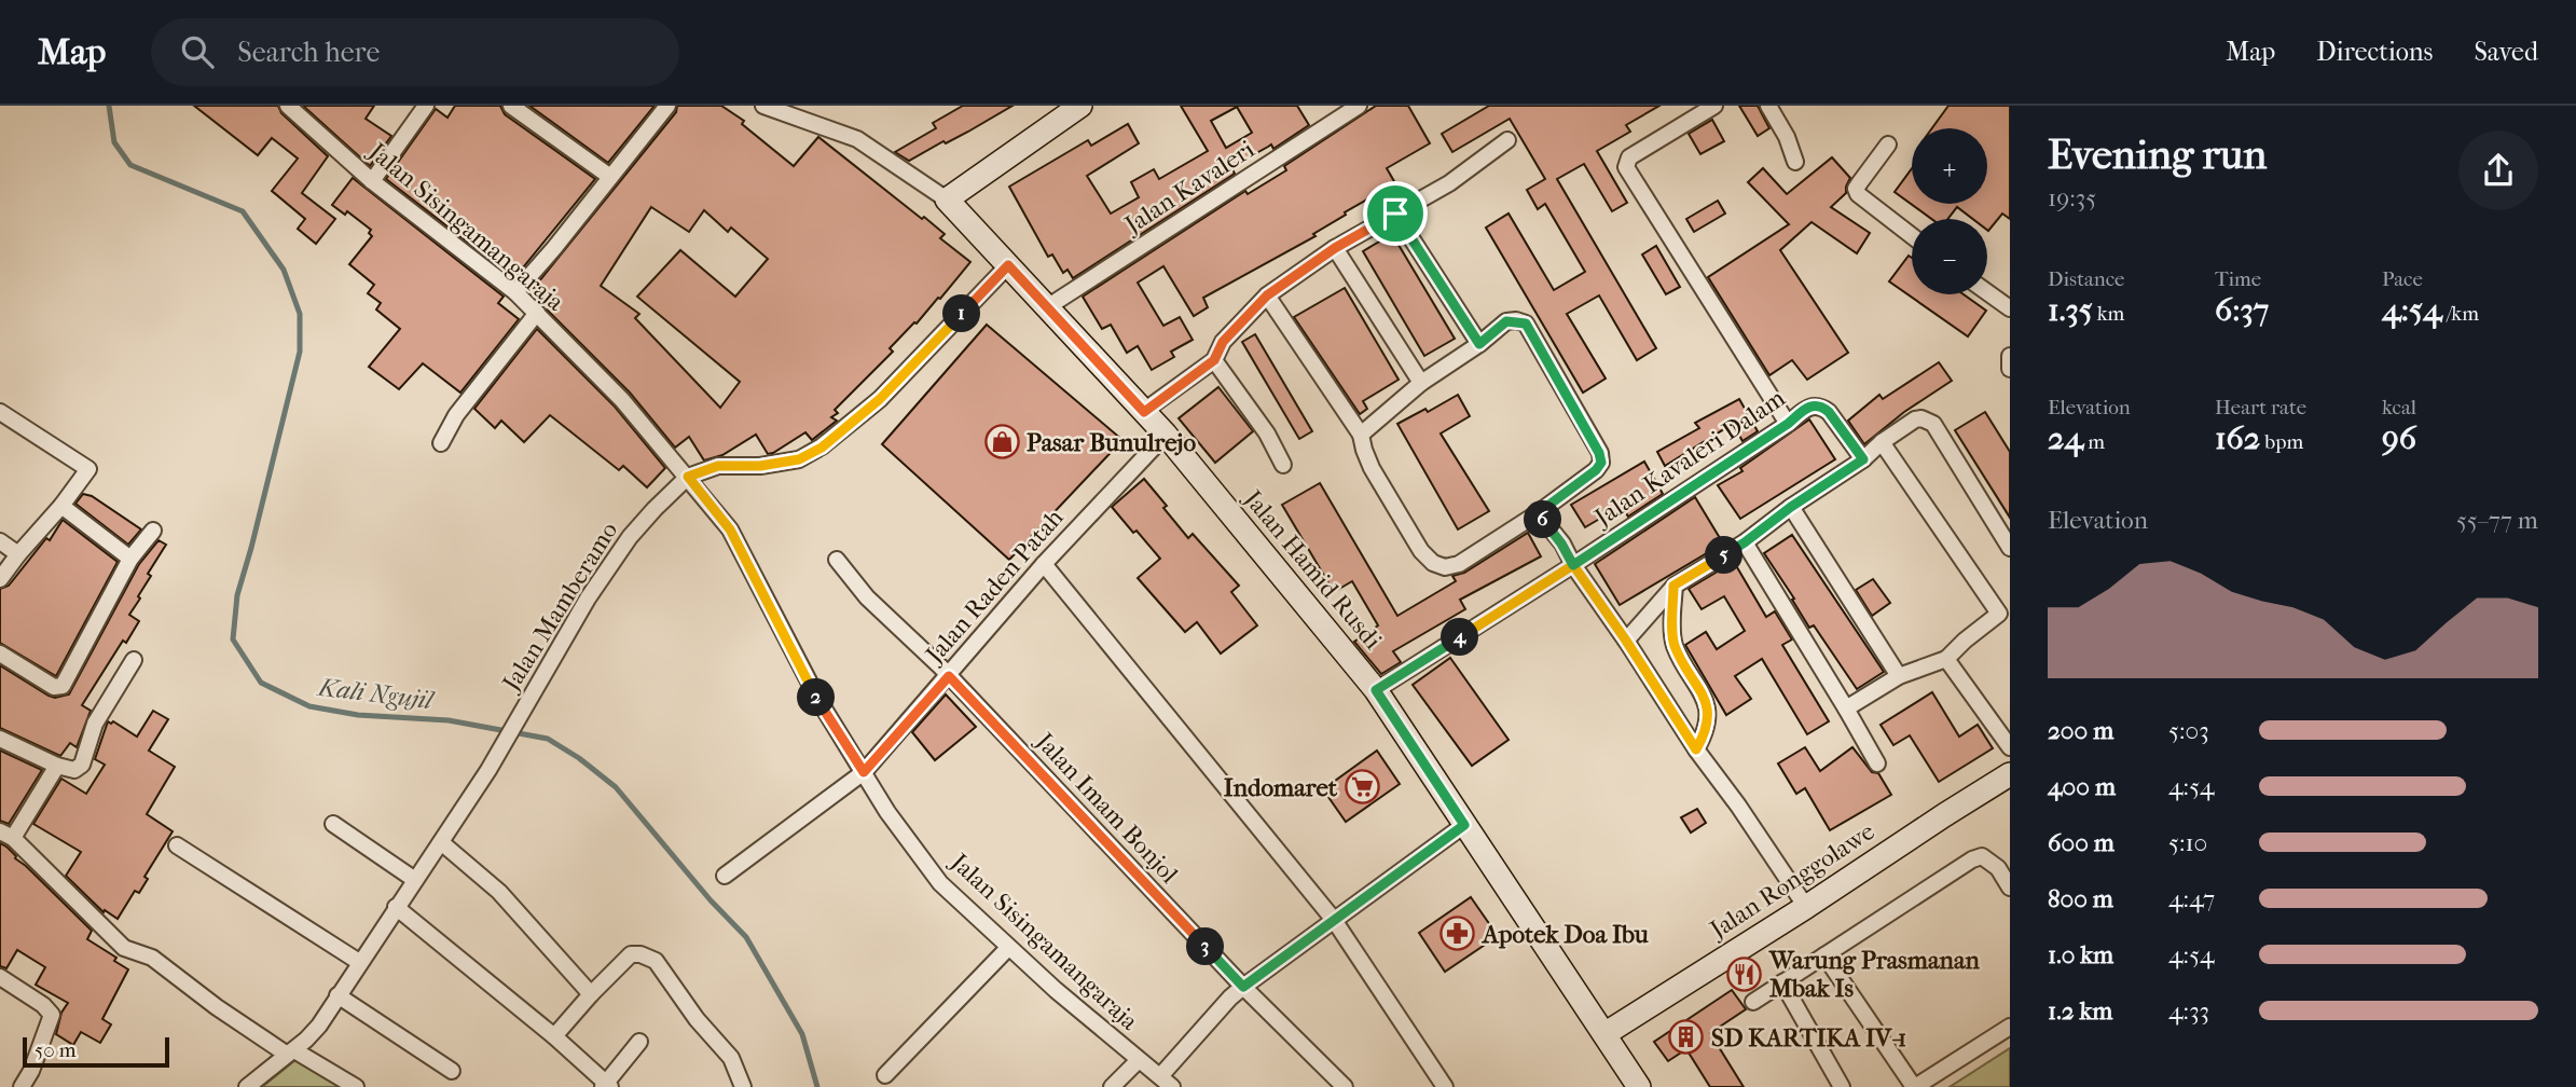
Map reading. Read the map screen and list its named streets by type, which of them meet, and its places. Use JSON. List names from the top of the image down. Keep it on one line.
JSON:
{"streets":{"street":["Jalan Kavaleri","Jalan Sisingamangaraja","Jalan Kavaleri Dalam","Jalan Hamid Rusdi","Jalan Raden Patah","Jalan Mamberamo","Jalan Imam Bonjol","Jalan Ronggolawe"]},"crossings":[["Jalan Kavaleri","Jalan Hamid Rusdi"],["Jalan Sisingamangaraja","Jalan Raden Patah"],["Jalan Sisingamangaraja","Jalan Mamberamo"],["Jalan Kavaleri Dalam","Jalan Hamid Rusdi"],["Jalan Hamid Rusdi","Jalan Raden Patah"],["Jalan Hamid Rusdi","Jalan Mamberamo"],["Jalan Hamid Rusdi","Jalan Ronggolawe"],["Jalan Raden Patah","Jalan Imam Bonjol"]],"water":["Kali Ngujil"],"places":{"shop":["Pasar Bunulrejo"],"supermarket":["Indomaret"],"pharmacy":["Apotek Doa Ibu"],"restaurant":["Warung Prasmanan Mbak Is"],"building":["SD KARTIKA IV-1"]},"scale_bar":"50 m","page":{"header":"Map","search":"Search here","nav":["Map","Directions","Saved"],"heading":["Evening run","19:35"],"map_buttons":["+","−"],"stats":[["Distance","1.35 km"],["Time","6:37"],["Pace","4:54 /km"],["Elevation","24 m"],["Heart rate","162 bpm"],["kcal","96"]],"pins":["1","6","5","4","2","3"],"chart":["Elevation","55–77 m"],"list":[{"name":"200 m","note":"5:03"},{"name":"400 m","note":"4:54"},{"name":"600 m","note":"5:10"},{"name":"800 m","note":"4:47"},{"name":"1.0 km","note":"4:54"},{"name":"1.2 km","note":"4:33"}],"scale":"50 m"}}
